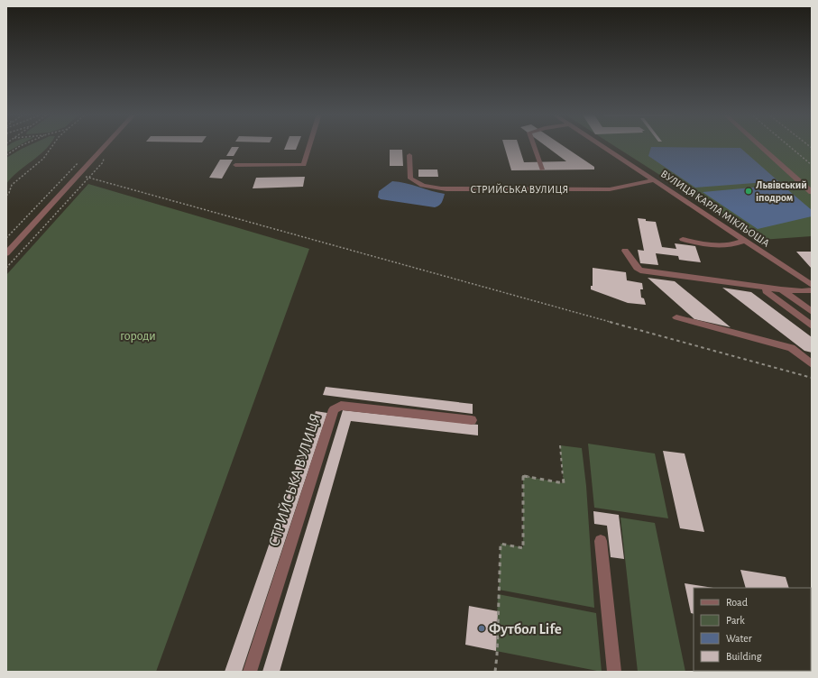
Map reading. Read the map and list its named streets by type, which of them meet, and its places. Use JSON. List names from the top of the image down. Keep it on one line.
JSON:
{"streets":{"street":["СТРИЙСЬКА ВУЛИЦЯ","ВУЛИЦЯ КАРЛА МІКЛЬОША"]},"crossings":[["СТРИЙСЬКА ВУЛИЦЯ","ВУЛИЦЯ КАРЛА МІКЛЬОША"]],"parks":["городи"],"places":["Львівський іподром","Футбол Life"],"legend":["Road","Park","Water","Building"]}
